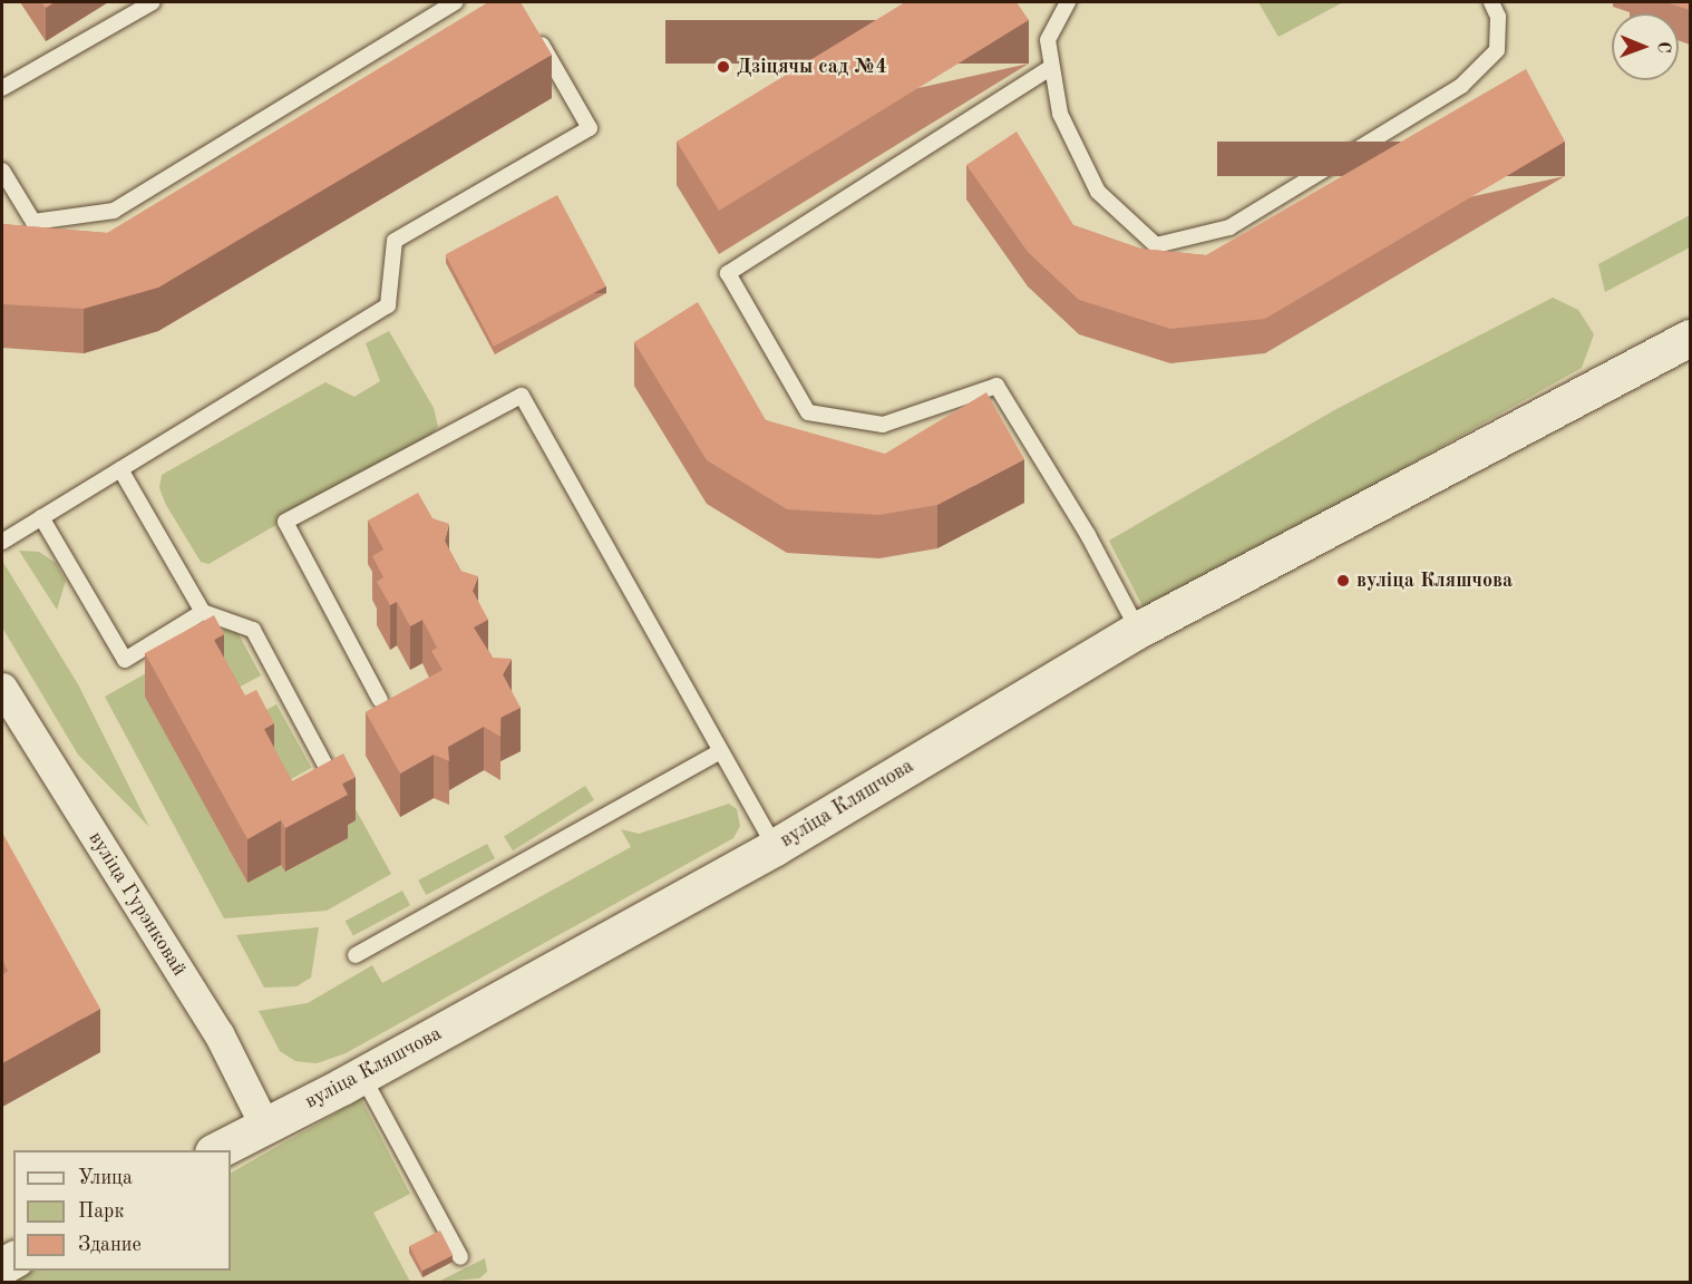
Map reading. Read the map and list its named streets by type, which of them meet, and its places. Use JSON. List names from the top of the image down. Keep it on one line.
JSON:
{"streets":{"street":["вуліца Кляшчова","вуліца Гурэнковай"]},"crossings":[["вуліца Кляшчова","вуліца Гурэнковай"]],"places":["Дзіцячы сад №4","вуліца Кляшчова"],"legend":["Улица","Парк","Здание"],"north":"right"}
